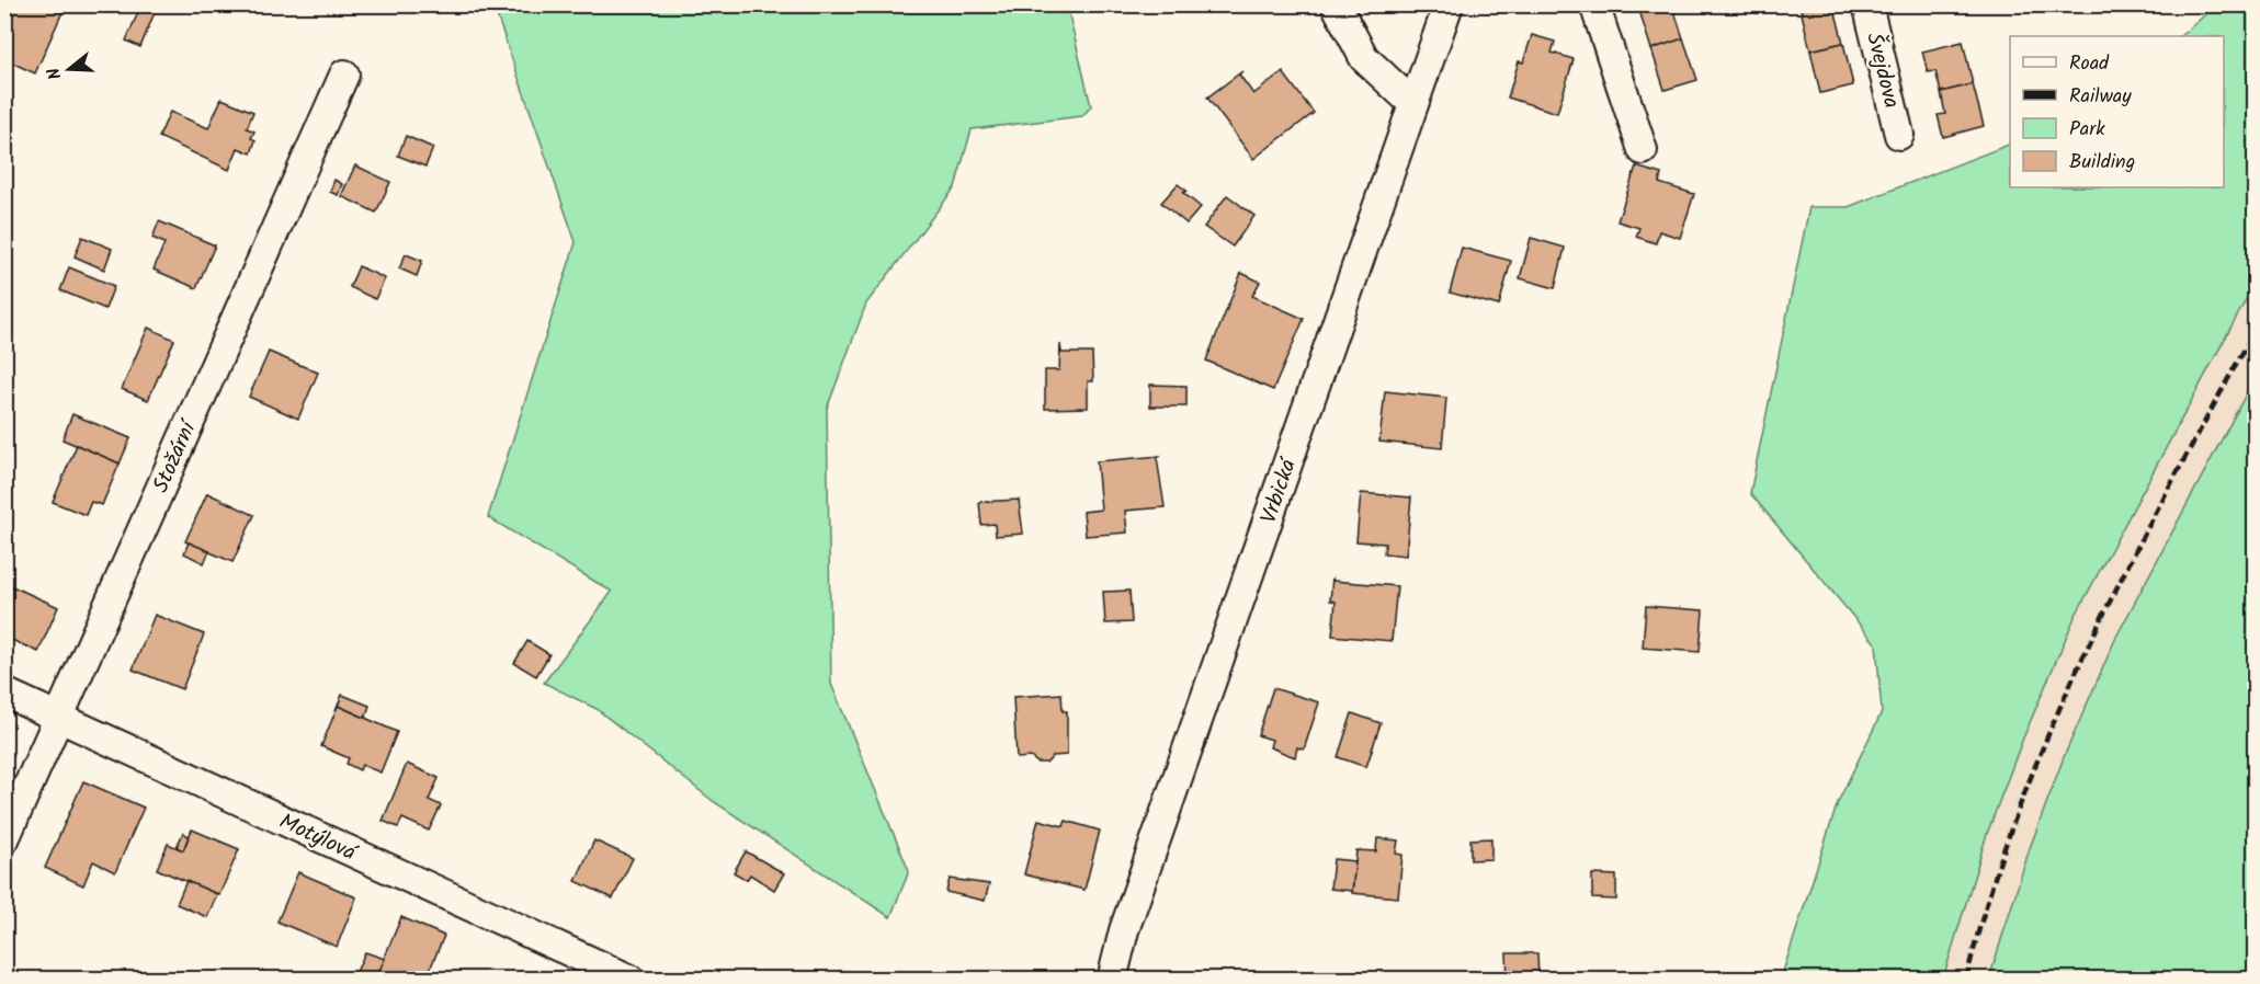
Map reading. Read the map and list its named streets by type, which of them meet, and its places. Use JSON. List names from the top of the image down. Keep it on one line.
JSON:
{"streets":{"street":["Švejdova","Stožární","Vrbická","Motýlová"]},"crossings":[["Stožární","Motýlová"]],"legend":["Road","Railway","Park","Building"],"north":"left"}
